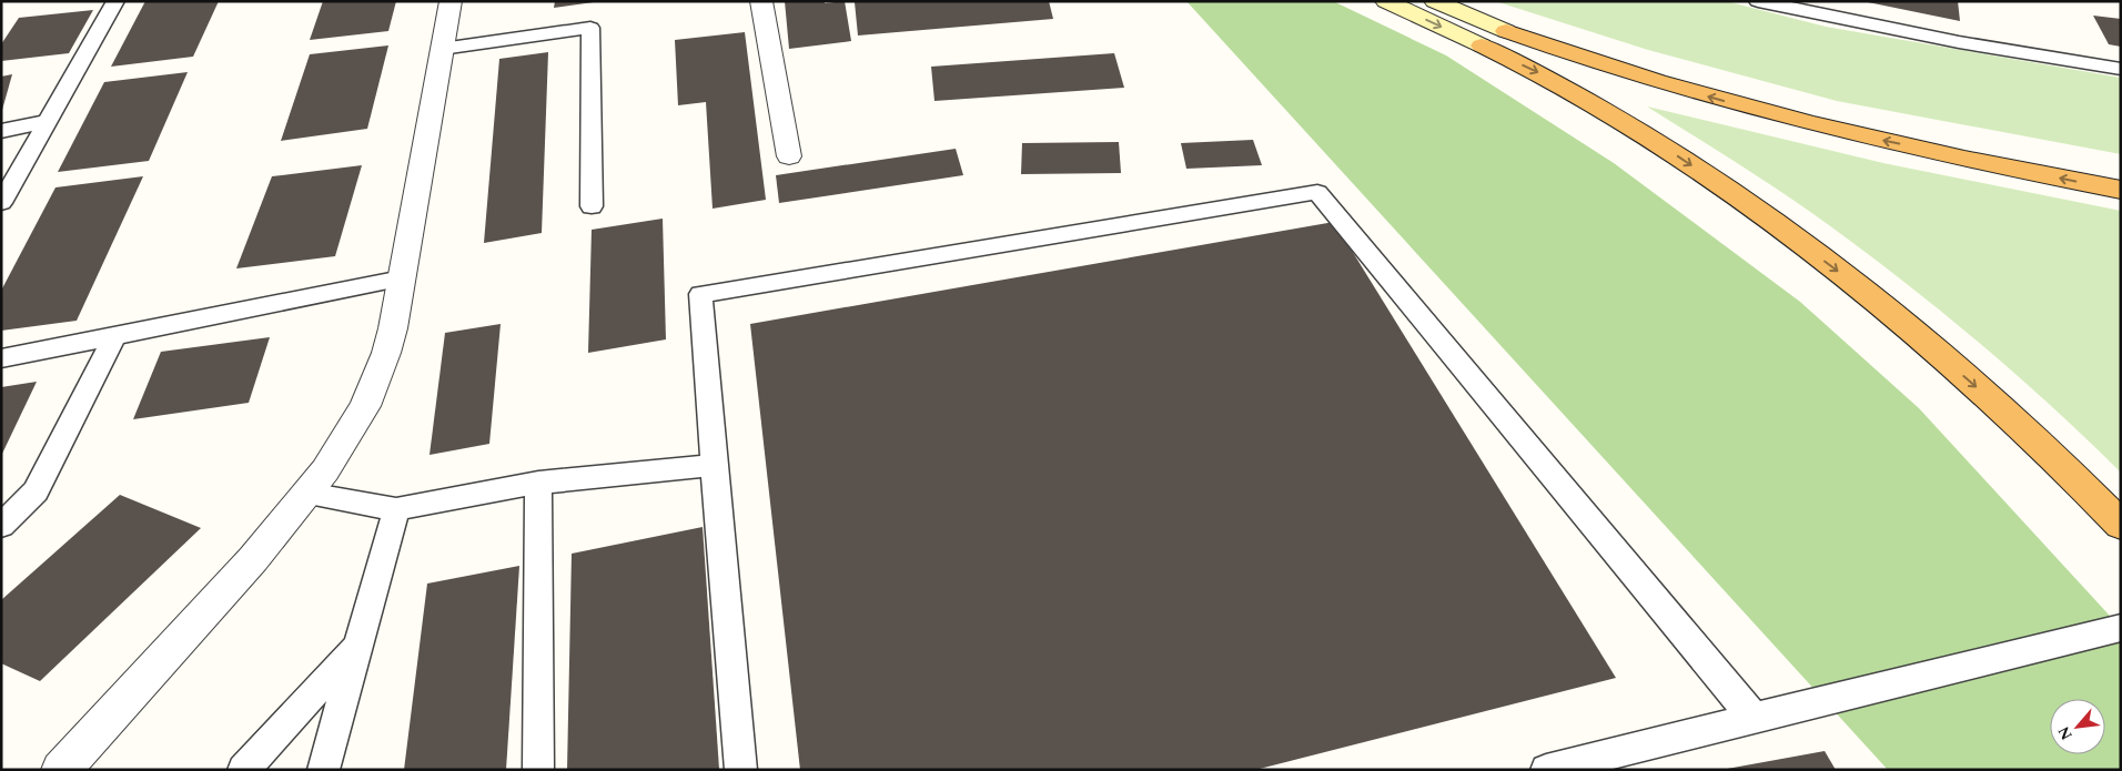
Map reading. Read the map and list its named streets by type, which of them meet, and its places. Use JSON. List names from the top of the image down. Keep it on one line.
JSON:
{"north":"bottom left"}
